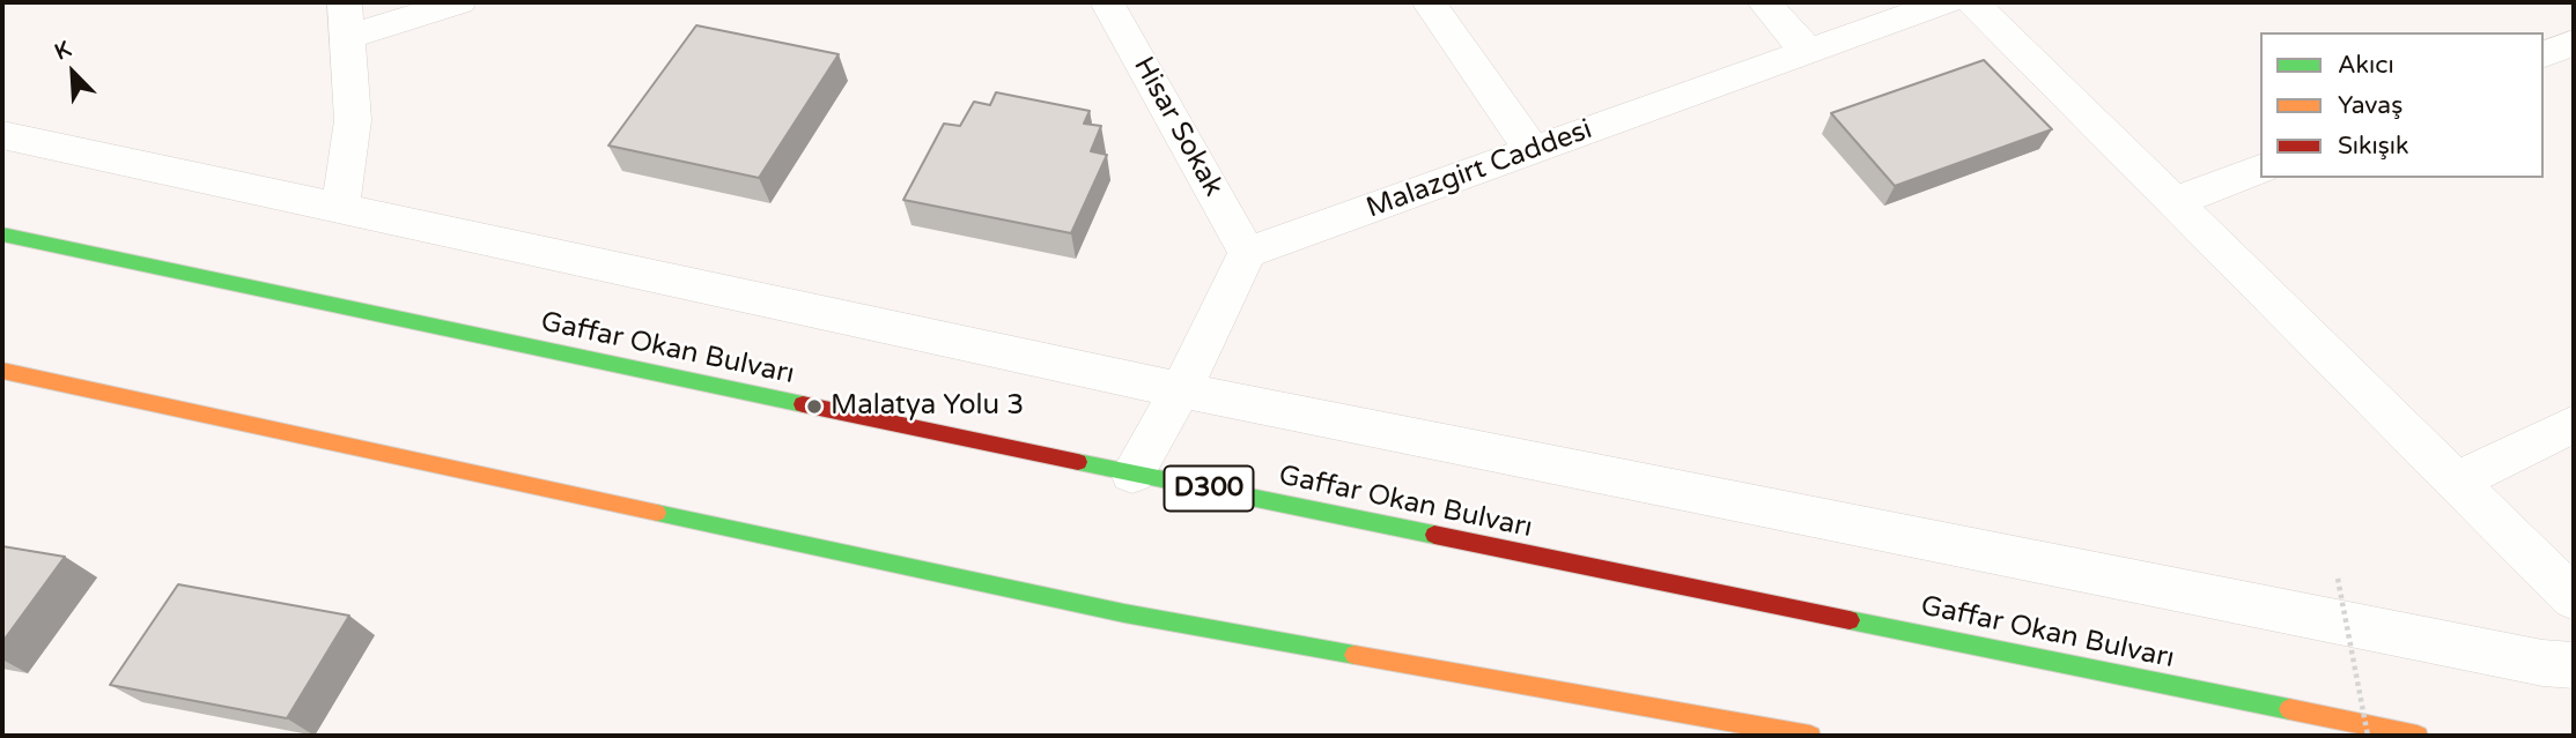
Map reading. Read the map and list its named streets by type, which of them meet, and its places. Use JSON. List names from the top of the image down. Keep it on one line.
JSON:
{"streets":{"highway":["Gaffar Okan Bulvarı","D300"],"street":["Hisar Sokak","Malazgirt Caddesi"]},"crossings":[["Hisar Sokak","Malazgirt Caddesi"]],"places":["Malatya Yolu 3"],"legend":["Akıcı","Yavaş","Sıkışık"],"north":"top left"}
